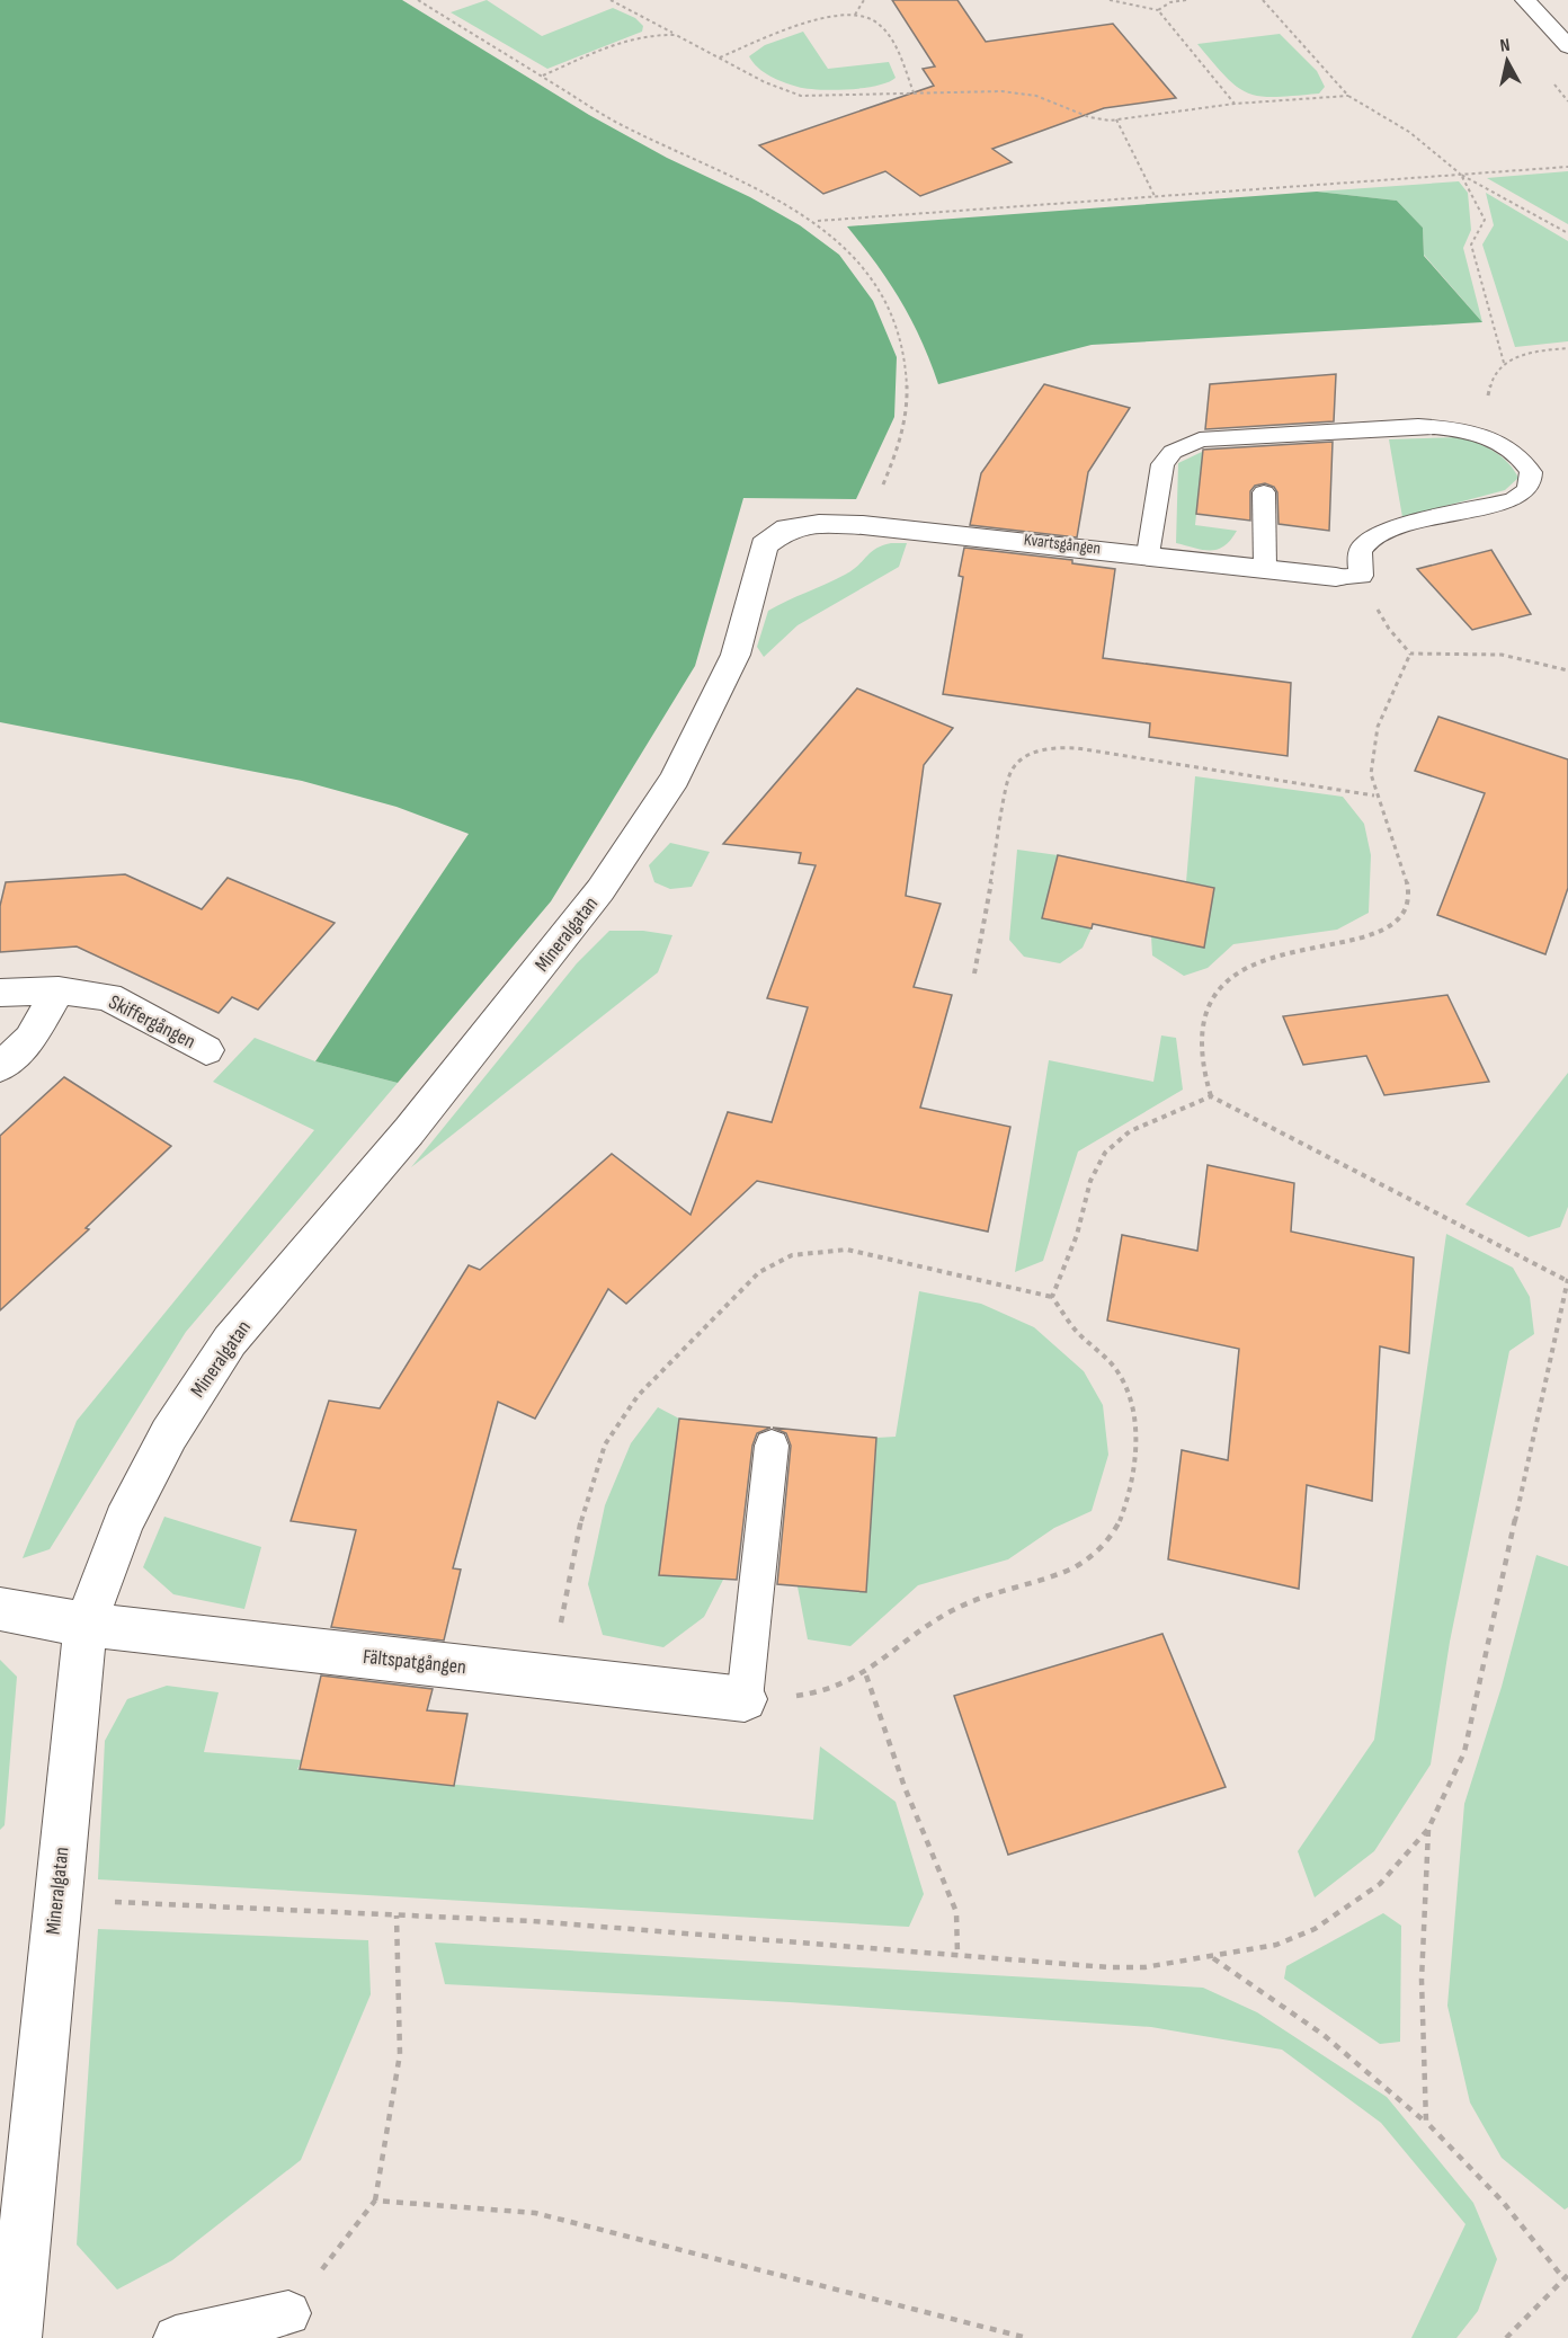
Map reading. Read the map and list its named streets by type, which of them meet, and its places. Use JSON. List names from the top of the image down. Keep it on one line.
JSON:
{"streets":{"street":["Kvartsgången","Mineralgatan","Skiffergången","Fältspatgången"]},"crossings":[["Kvartsgången","Mineralgatan"],["Mineralgatan","Fältspatgången"]],"north":"top"}
